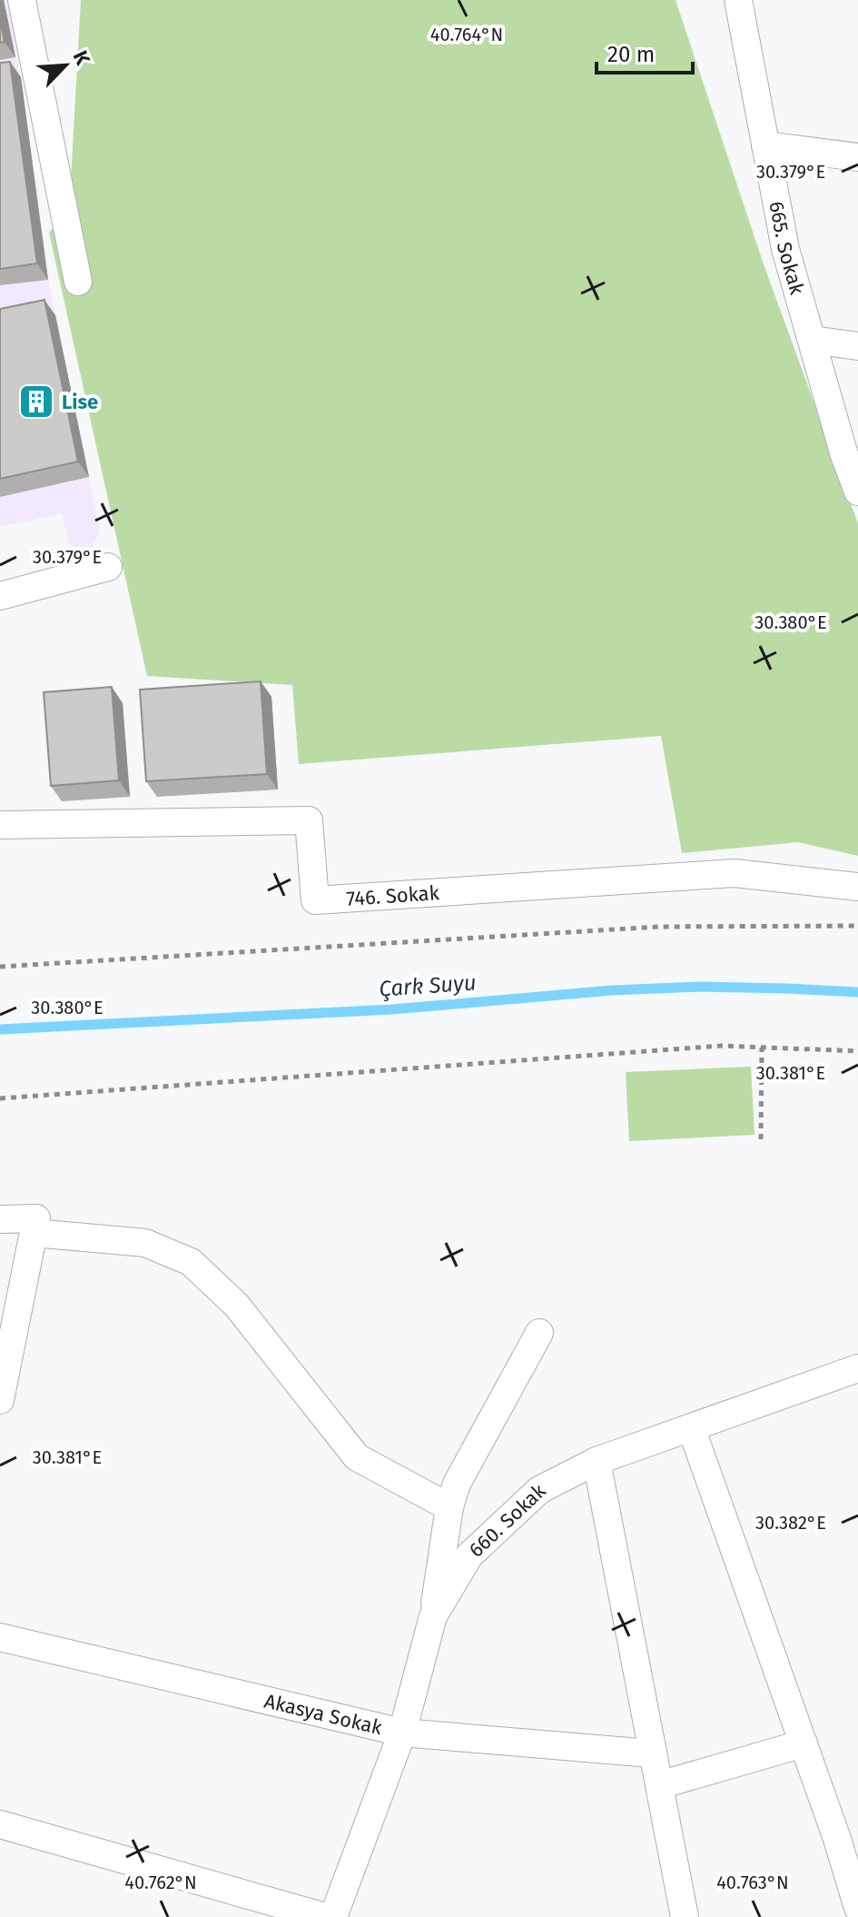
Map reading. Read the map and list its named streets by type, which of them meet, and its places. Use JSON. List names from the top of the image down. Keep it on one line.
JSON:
{"streets":{"street":["665. Sokak","746. Sokak","660. Sokak","Akasya Sokak"]},"crossings":[["660. Sokak","Akasya Sokak"]],"water":["Çark Suyu"],"places":{"building":["Lise"]},"scale_bar":"20 m","north":"top right","coordinates":["40.764°N","30.379°E","30.380°E","30.381°E","30.382°E","40.762°N","40.763°N"]}
